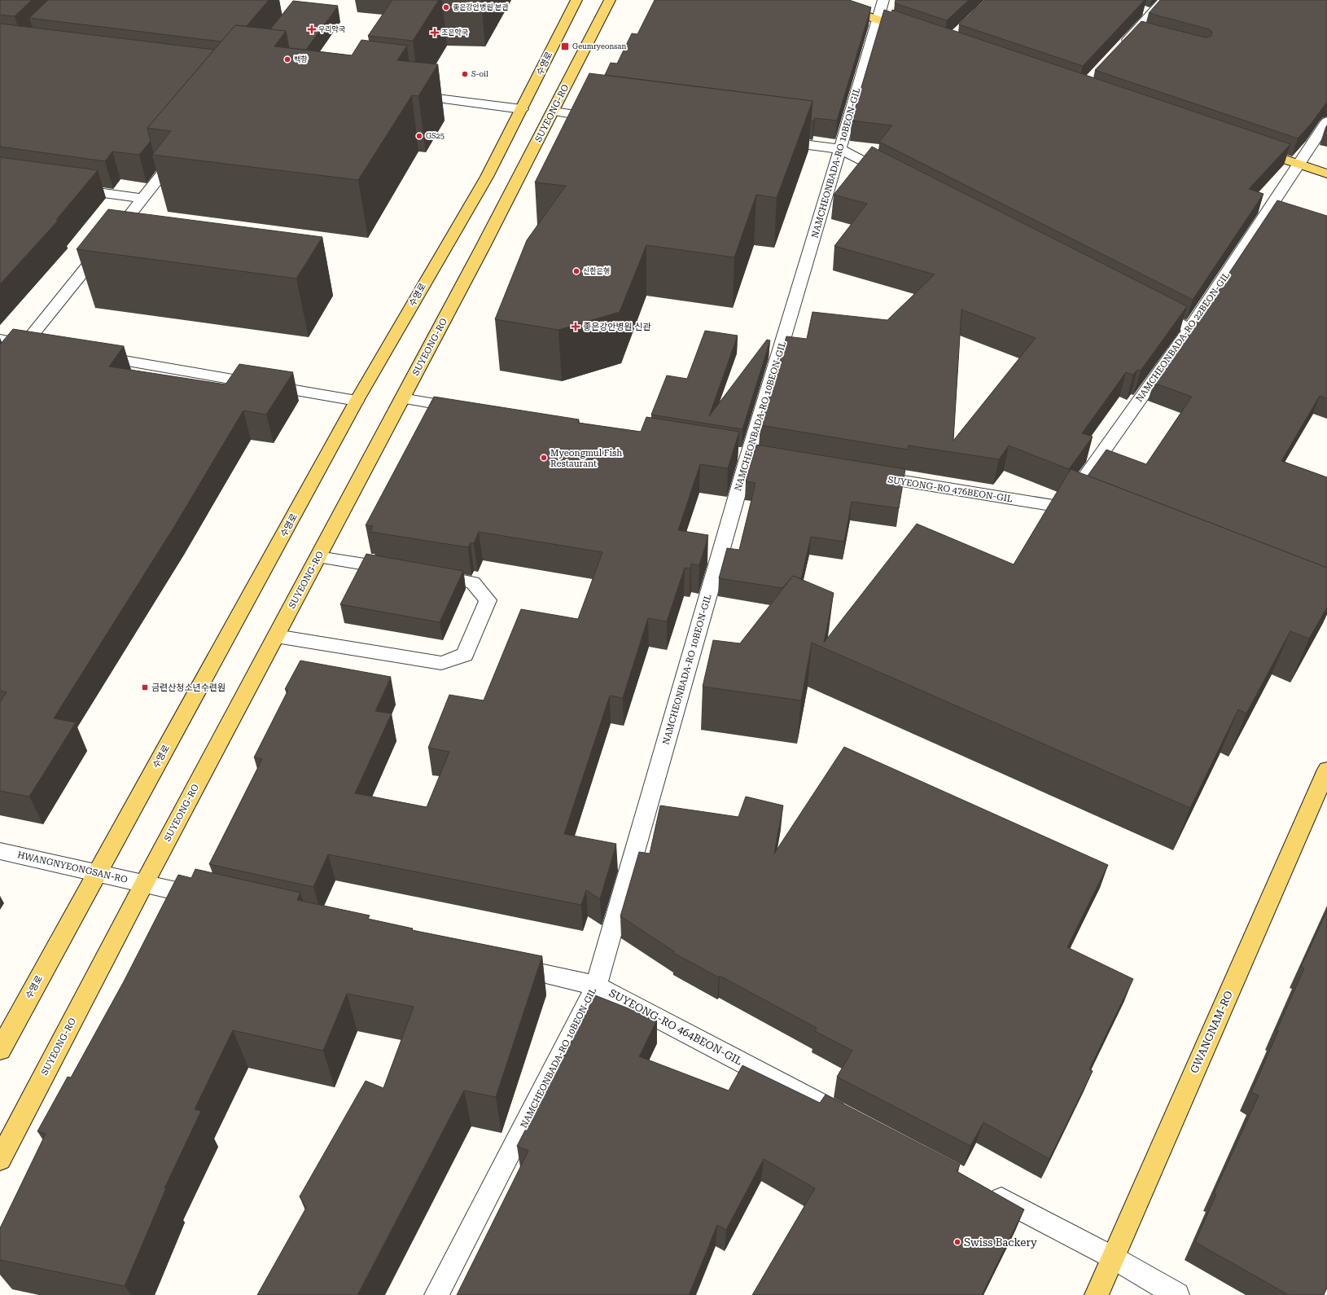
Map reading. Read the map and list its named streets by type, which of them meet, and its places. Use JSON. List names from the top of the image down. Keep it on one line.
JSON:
{"streets":{"main road":["수영로","SUYEONG-RO","GWANGNAM-RO"],"street":["NAMCHEONBADA-RO 10BEON-GIL","NAMCHEONBADA-RO 22BEON-GIL","SUYEONG-RO 476BEON-GIL","HWANGNYEONGSAN-RO","SUYEONG-RO 464BEON-GIL"]},"crossings":[["수영로","HWANGNYEONGSAN-RO"],["SUYEONG-RO","HWANGNYEONGSAN-RO"],["NAMCHEONBADA-RO 10BEON-GIL","SUYEONG-RO 464BEON-GIL"],["NAMCHEONBADA-RO 22BEON-GIL","SUYEONG-RO 476BEON-GIL"]],"places":{"other":["좋은강안병원 본관","백향","S-oil","GS25","신한은행","Myeongmul Fish Restaurant","Swiss Backery"],"health":["우리약국","조은약국","좋은강안병원 신관"],"transit":["Geumryeonsan","금련산청소년수련원"]}}
